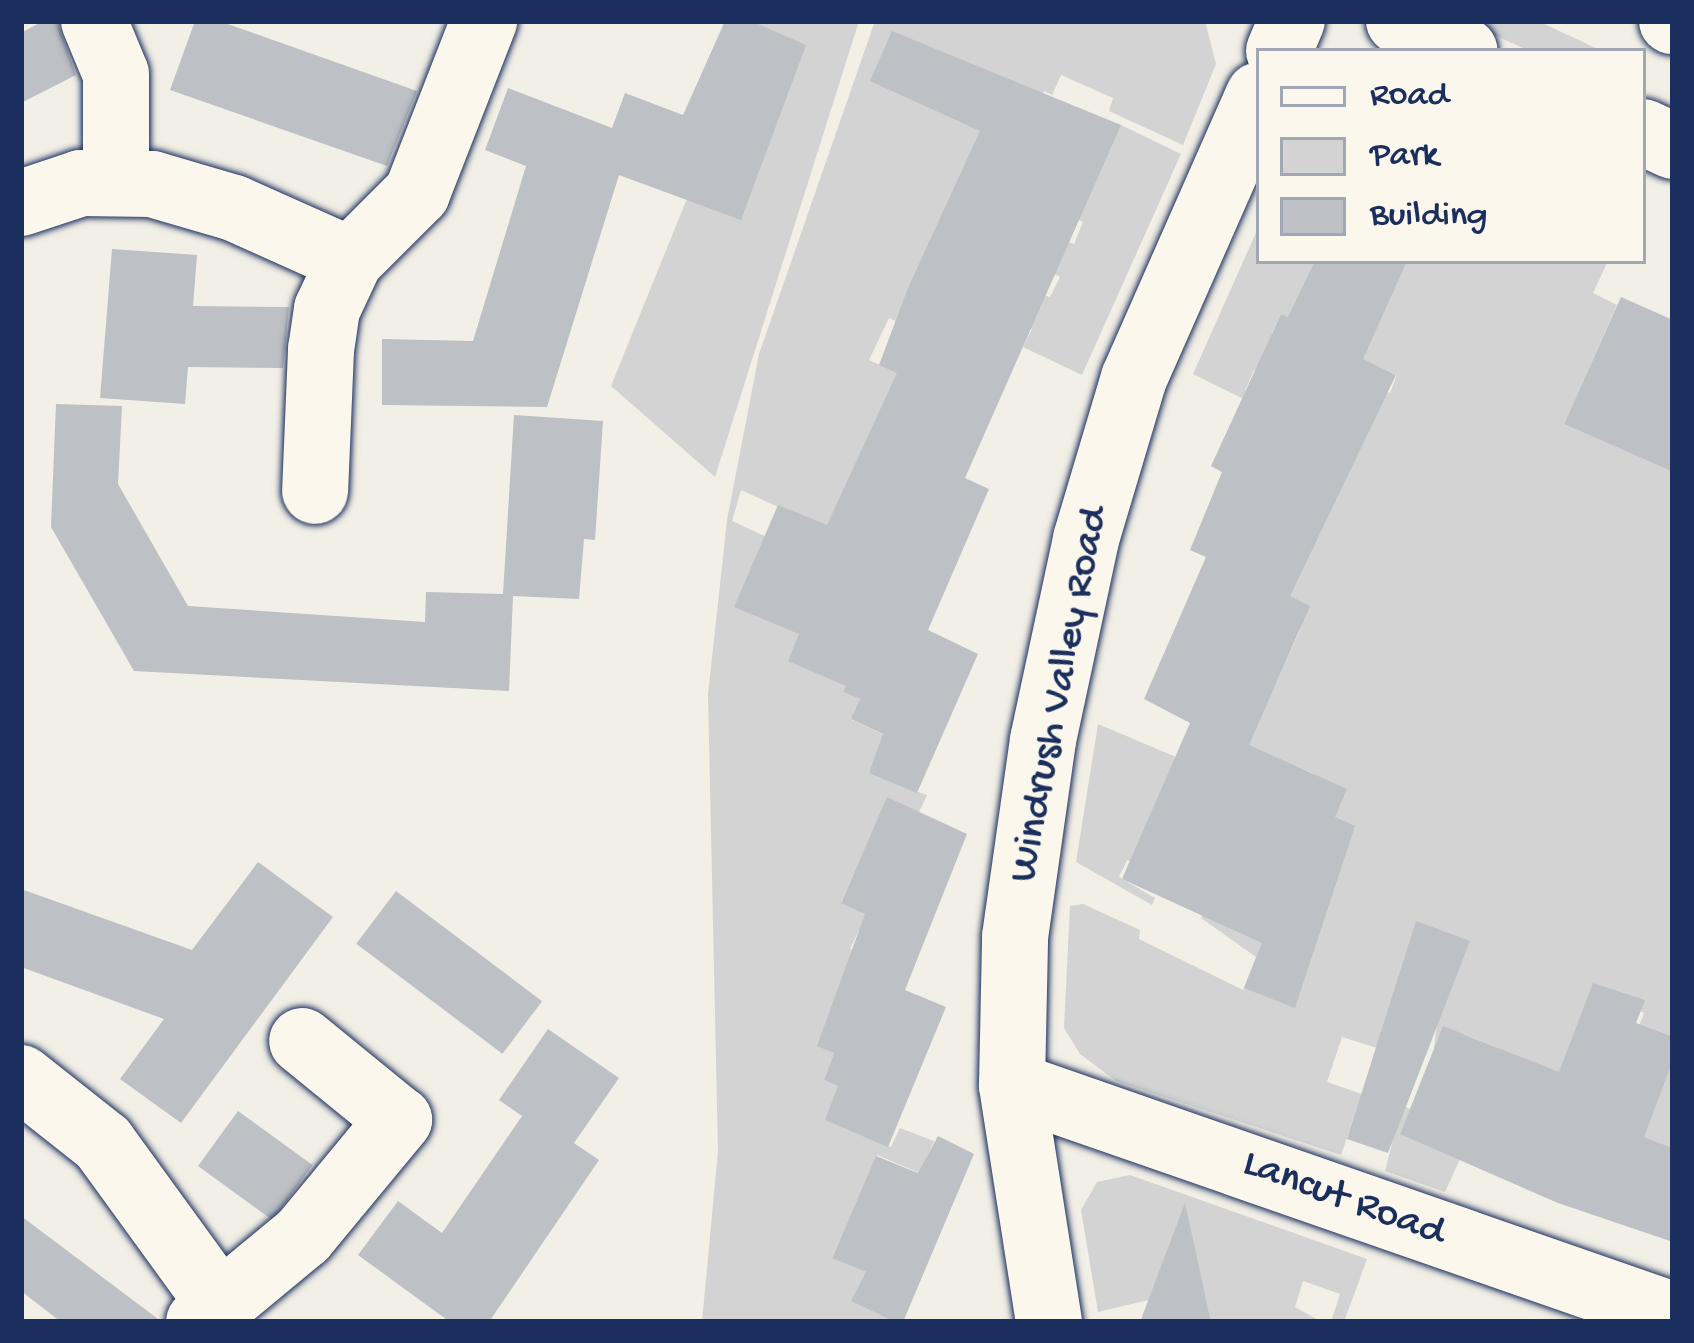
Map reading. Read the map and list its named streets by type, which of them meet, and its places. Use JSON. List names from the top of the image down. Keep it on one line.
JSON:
{"streets":{"street":["Windrush Valley Road","Lancut Road"]},"crossings":[["Windrush Valley Road","Lancut Road"]],"legend":["Road","Park","Building"]}
